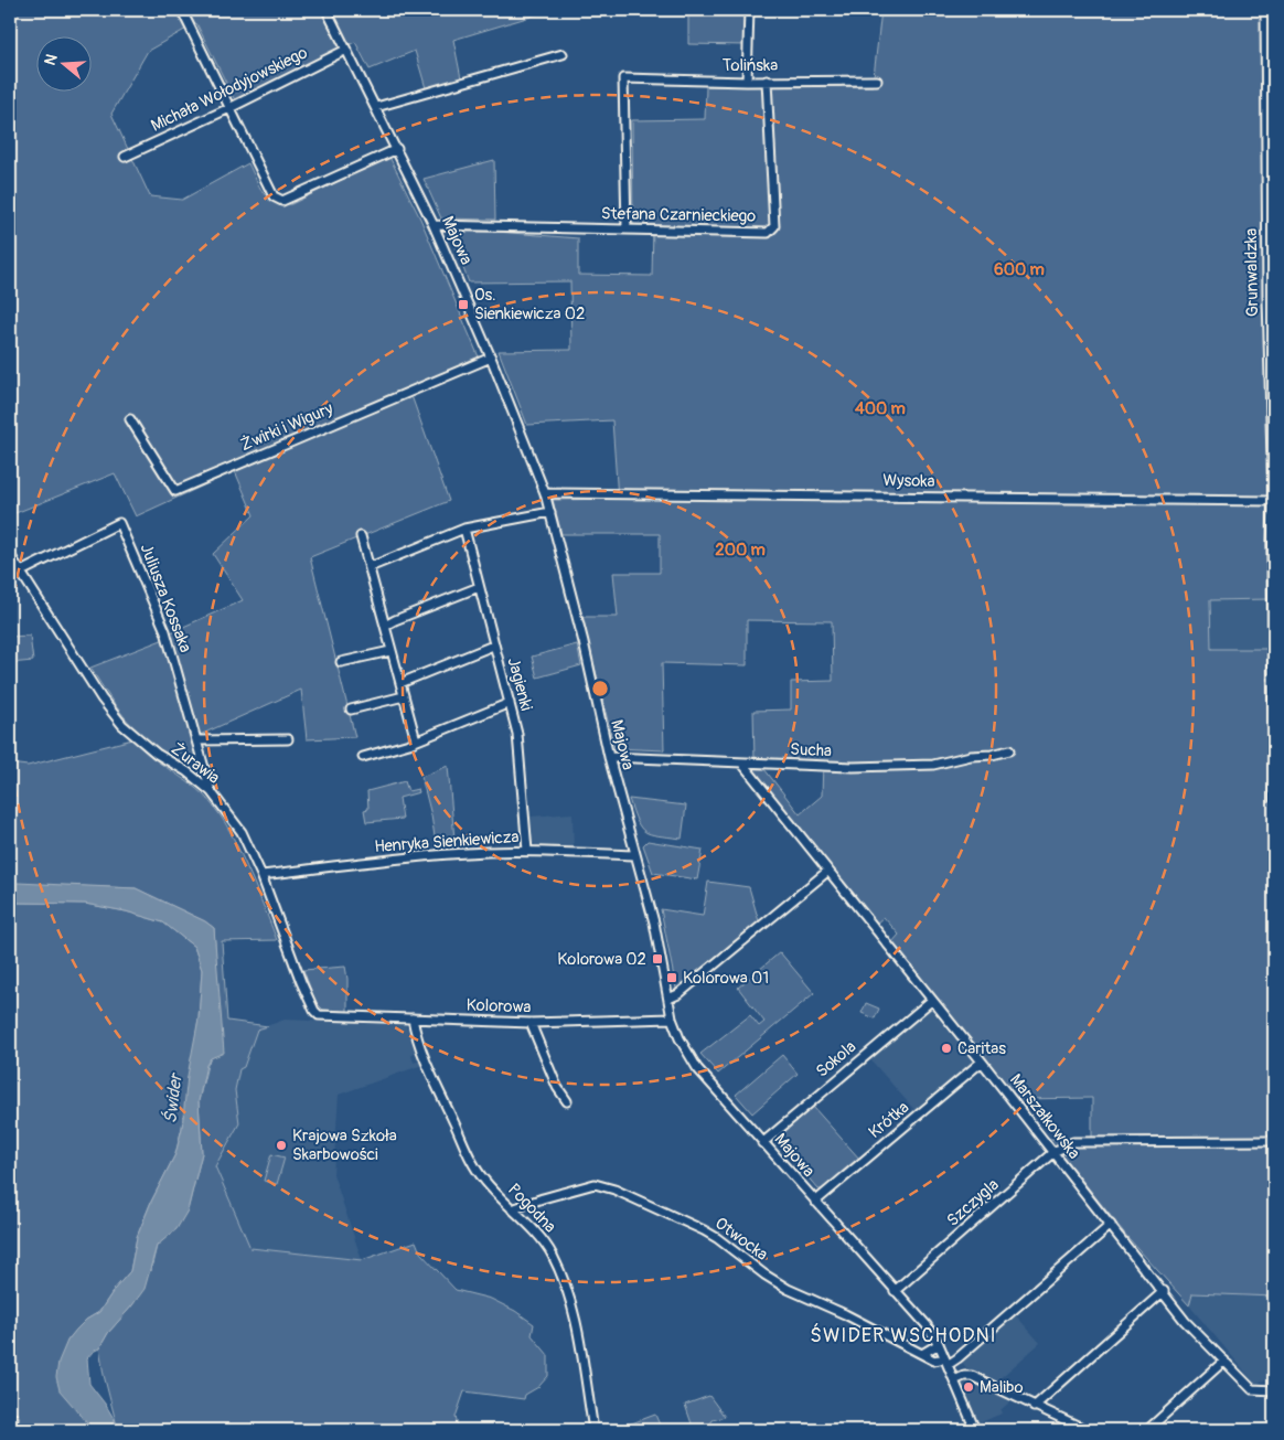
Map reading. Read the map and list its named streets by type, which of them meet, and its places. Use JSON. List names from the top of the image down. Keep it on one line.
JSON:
{"streets":{"street":["Tolińska","Michała Wołodyjowskiego","Stefana Czarnieckiego","Majowa","Grunwaldzka","Żwirki i Wigury","Wysoka","Juliusza Kossaka","Jagienki","Sucha","Żurawia","Henryka Sienkiewicza","Kolorowa","Sokola","Marszałkowska","Krótka","Szczygla","Pogodna","Otwocka"]},"crossings":[["Tolińska","Stefana Czarnieckiego"],["Michała Wołodyjowskiego","Majowa"],["Stefana Czarnieckiego","Majowa"],["Majowa","Żwirki i Wigury"],["Majowa","Wysoka"],["Majowa","Sucha"],["Majowa","Henryka Sienkiewicza"],["Majowa","Kolorowa"],["Majowa","Sokola"],["Majowa","Krótka"],["Majowa","Szczygla"],["Majowa","Otwocka"],["Grunwaldzka","Wysoka"],["Juliusza Kossaka","Żurawia"],["Jagienki","Henryka Sienkiewicza"],["Sucha","Marszałkowska"],["Żurawia","Henryka Sienkiewicza"],["Żurawia","Kolorowa"],["Kolorowa","Pogodna"],["Sokola","Marszałkowska"],["Marszałkowska","Krótka"],["Marszałkowska","Szczygla"],["Pogodna","Otwocka"]],"districts":["ŚWIDER WSCHODNI"],"water":["Świder"],"places":{"transit":["Os. Sienkiewicza 02","Kolorowa 02","Kolorowa 01"],"other":["Caritas","Krajowa Szkoła Skarbowości","Malibo"]},"north":"left","rings":["600 m","400 m","200 m"]}
